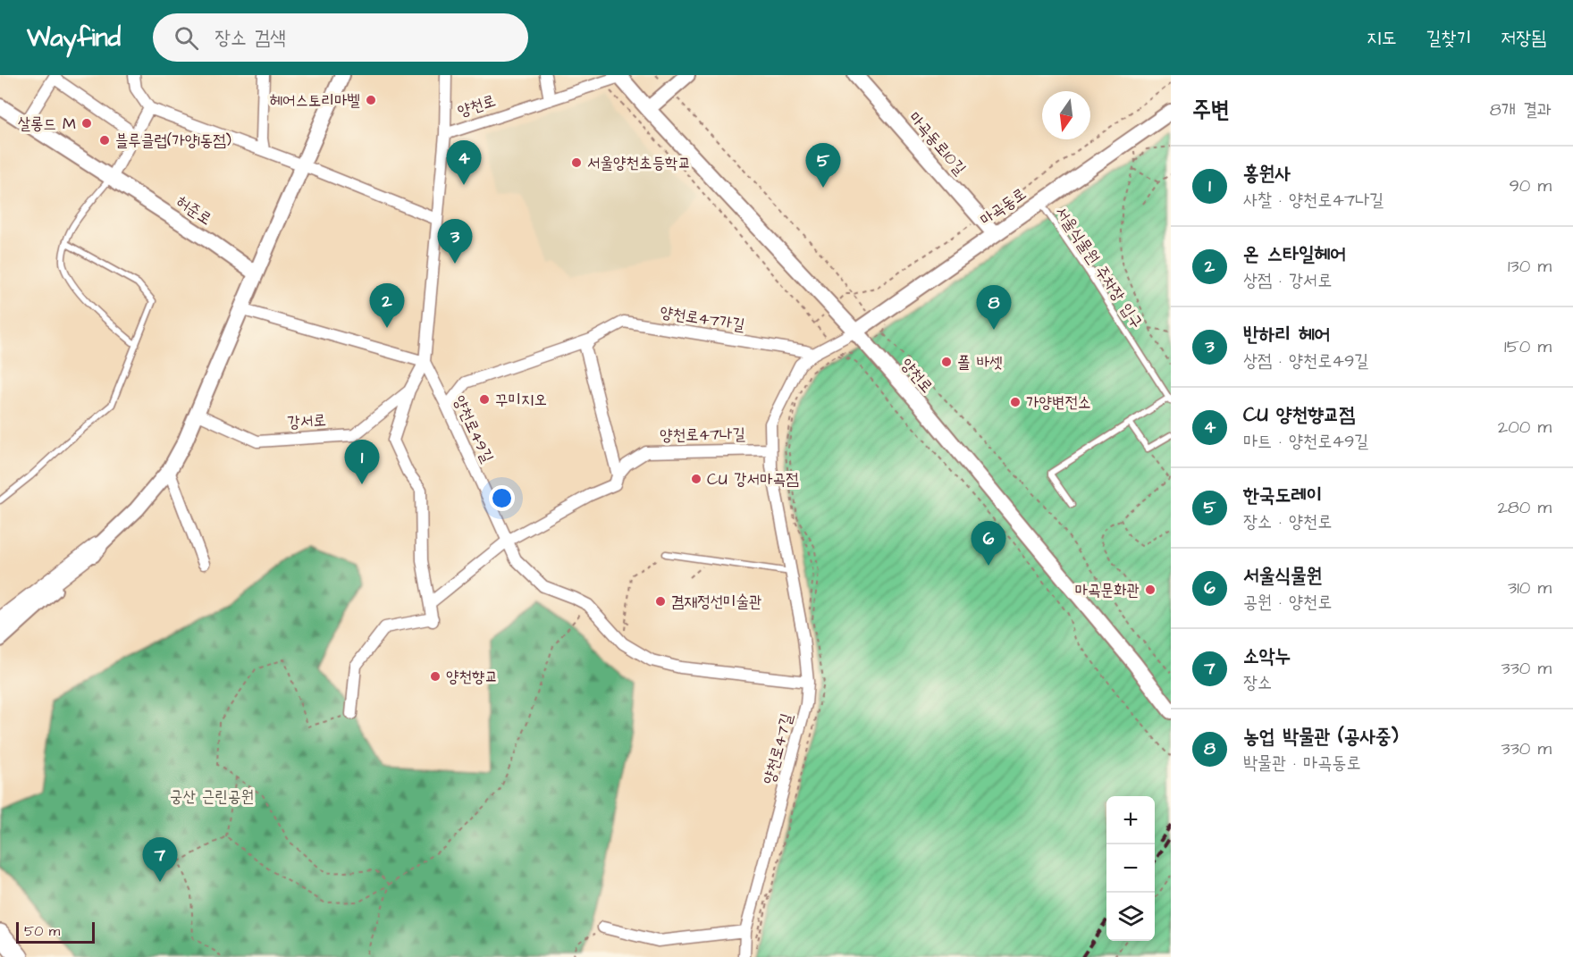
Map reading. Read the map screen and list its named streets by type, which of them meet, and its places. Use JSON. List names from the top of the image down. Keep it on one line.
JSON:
{"streets":{"main road":["양천로","마곡동로10길","마곡동로","허준로"],"street":["양천로47가길","강서로","양천로49길","양천로47나길","양천로47길"],"lane":["서울식물원 주차장 입구"]},"crossings":[["양천로","마곡동로"],["양천로","양천로47길"],["마곡동로10길","마곡동로"],["마곡동로","서울식물원 주차장 입구"],["마곡동로","양천로47길"],["양천로47가길","양천로49길"],["양천로47가길","양천로47길"],["양천로49길","양천로47나길"],["양천로49길","양천로47길"],["양천로47나길","양천로47길"]],"parks":["궁산 근린공원"],"places":["헤어스토리마벨","살롱드 M","블루클럽(가양1동점)","서울양천초등학교","폴 바셋","꾸미지오","가양변전소","CU 강서마곡점","마곡문화관","겸재정선미술관","양천향교"],"scale_bar":"50 m","north":"bottom","page":{"header":"Wayfind","search":"장소 검색","nav":["지도","길찾기","저장됨"],"heading":["주변","8개 결과"],"pins":["4","5","3","2","8","1","6","7"],"list":[{"mark":"1","name":"홍원사","note":"사찰 · 양천로47나길","value":"90 m"},{"mark":"2","name":"온 스타일헤어","note":"상점 · 강서로","value":"130 m"},{"mark":"3","name":"반하리 헤어","note":"상점 · 양천로49길","value":"150 m"},{"mark":"4","name":"CU 양천향교점","note":"마트 · 양천로49길","value":"200 m"},{"mark":"5","name":"한국도레이","note":"장소 · 양천로","value":"280 m"},{"mark":"6","name":"서울식물원","note":"공원 · 양천로","value":"310 m"},{"mark":"7","name":"소악누","note":"장소","value":"330 m"},{"mark":"8","name":"농업 박물관 (공사중)","note":"박물관 · 마곡동로","value":"330 m"}],"map_buttons":["+","−"],"scale":"50 m"}}
